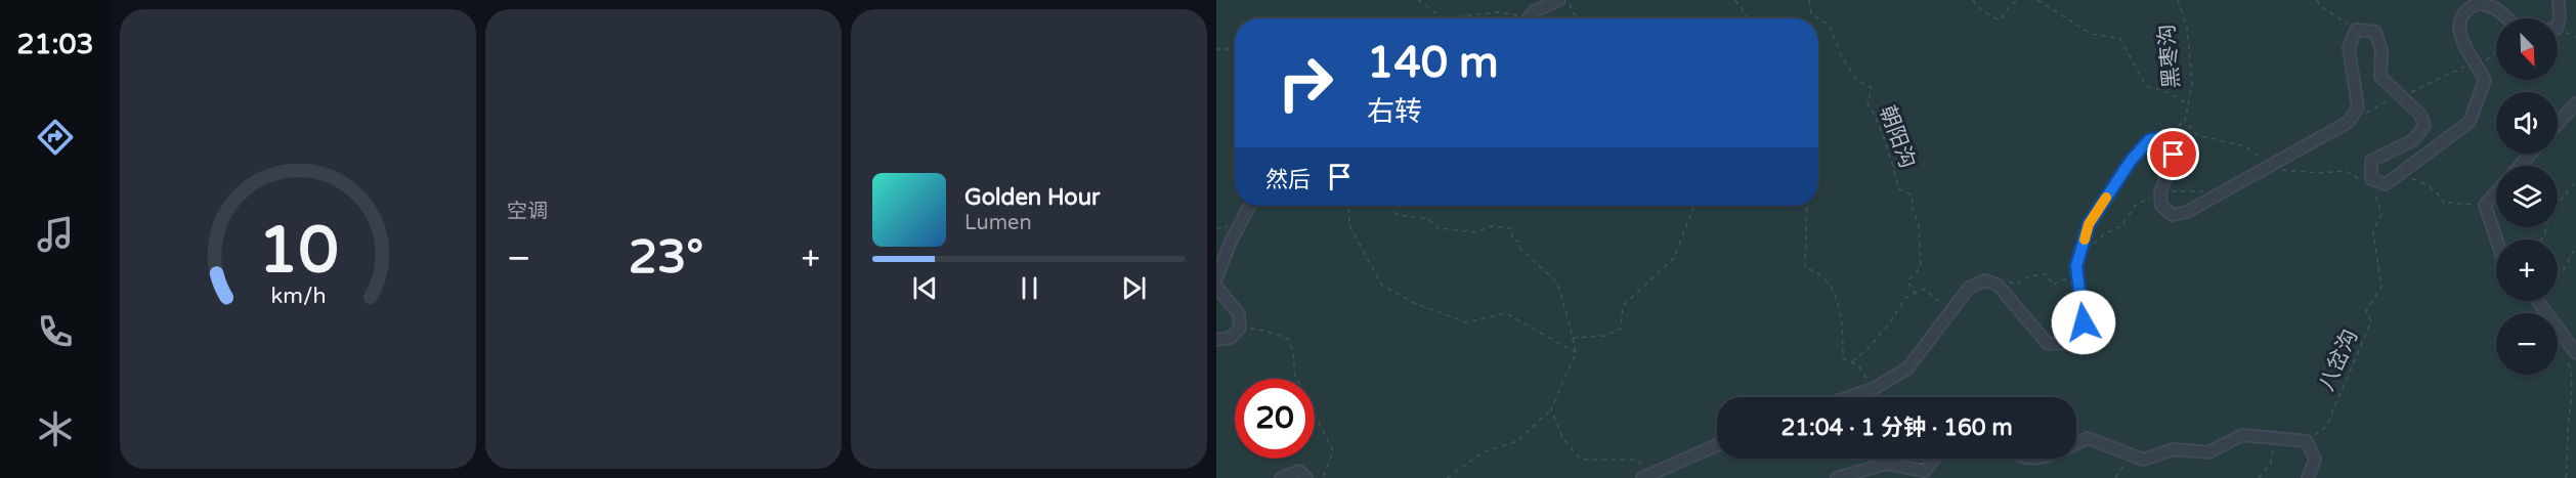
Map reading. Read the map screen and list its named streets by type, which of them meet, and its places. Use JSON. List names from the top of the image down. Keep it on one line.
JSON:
{"streets":{"path":["黑枣沟","朝阳沟","八岔沟"]},"north":"bottom right","page":{"tabs":"21:03","tile":"空调","map_buttons":["+","−"],"turn":["140 m","右转"],"then":"然后","song":["Golden Hour","Lumen"],"heat":["−","23°","+"],"limit":"20","trip":"21:04 · 1 分钟 · 160 m","gauge":["10","km/h"]}}
